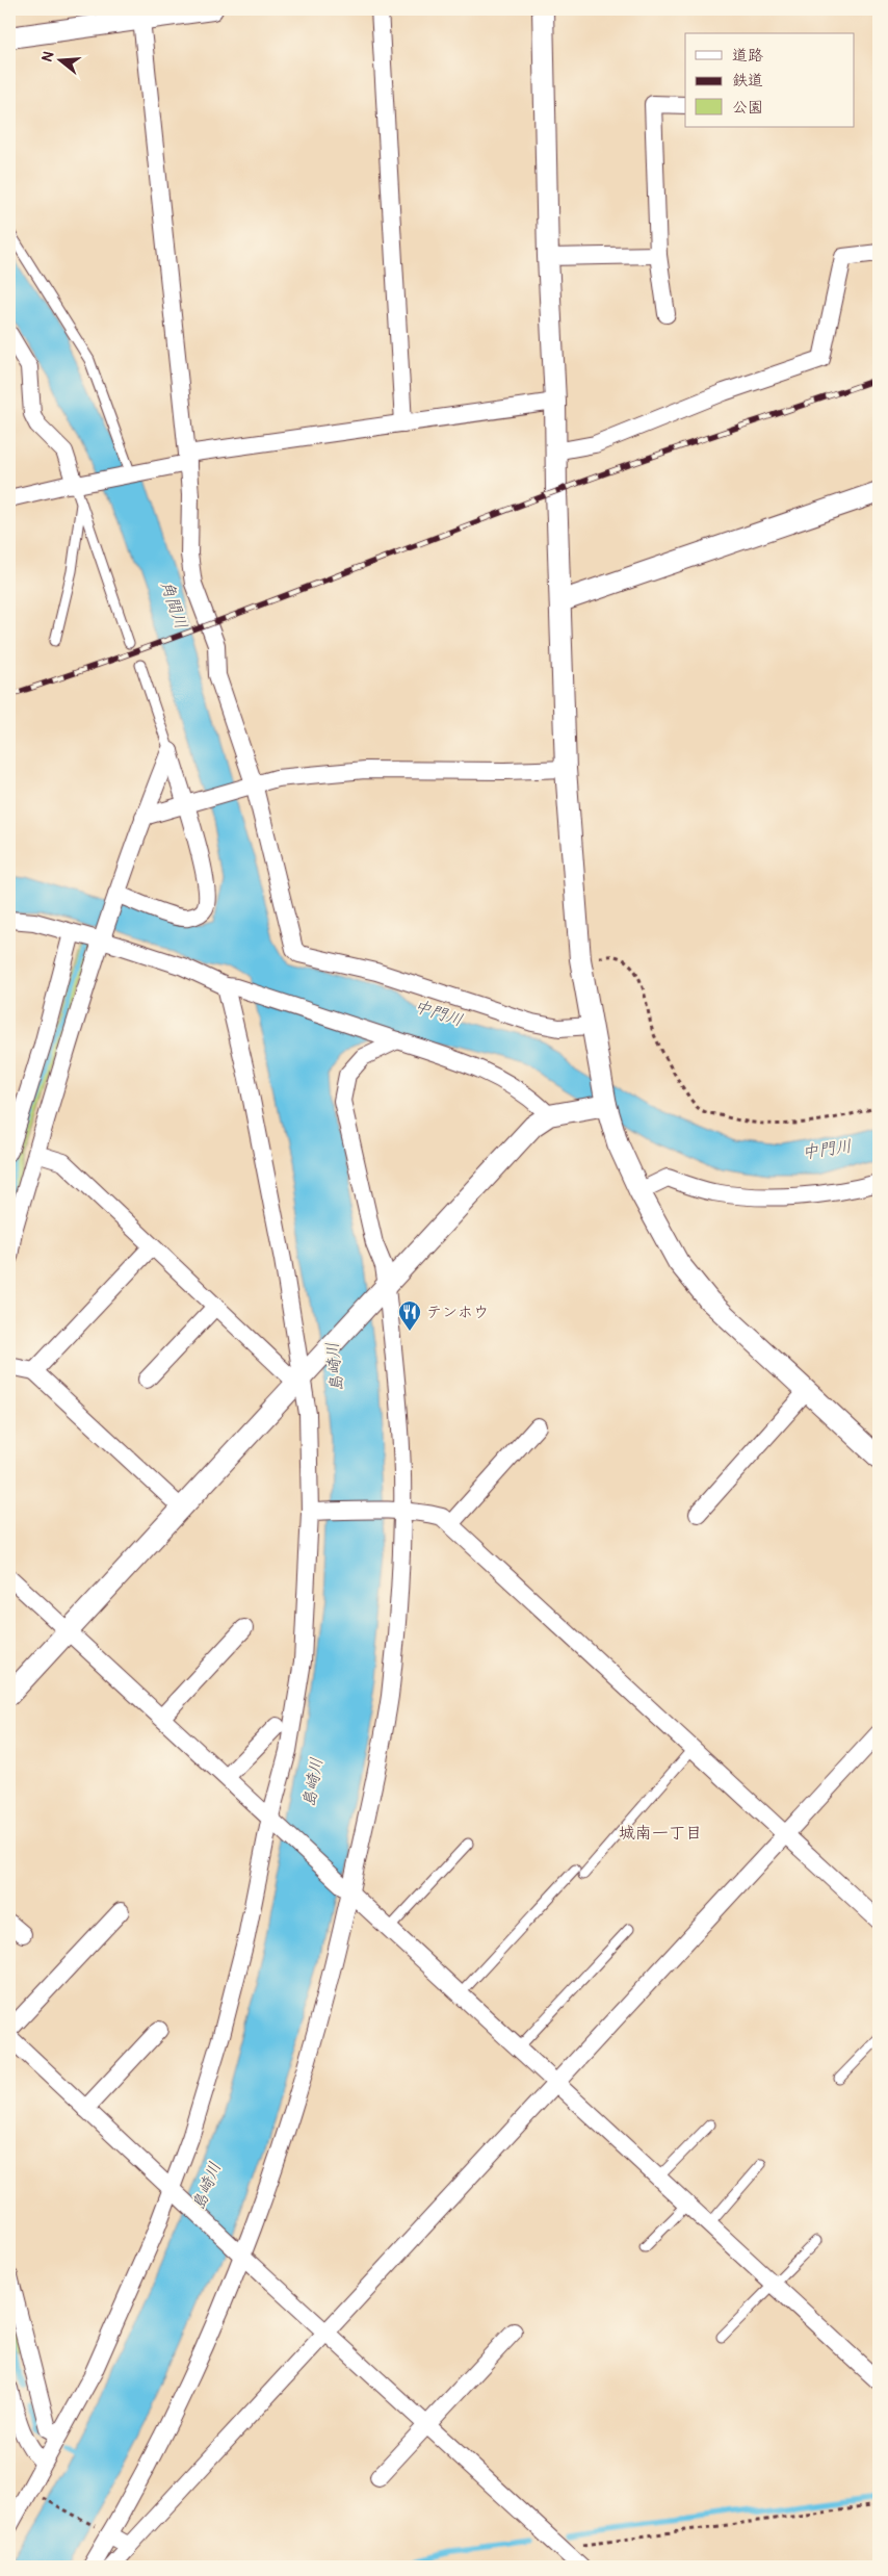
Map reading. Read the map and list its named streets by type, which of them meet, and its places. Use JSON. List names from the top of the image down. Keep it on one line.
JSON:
{"districts":["城南一丁目"],"water":["角間川","中門川","島崎川"],"places":{"restaurant":["テンホウ"]},"legend":["道路","鉄道","公園"],"north":"left"}
